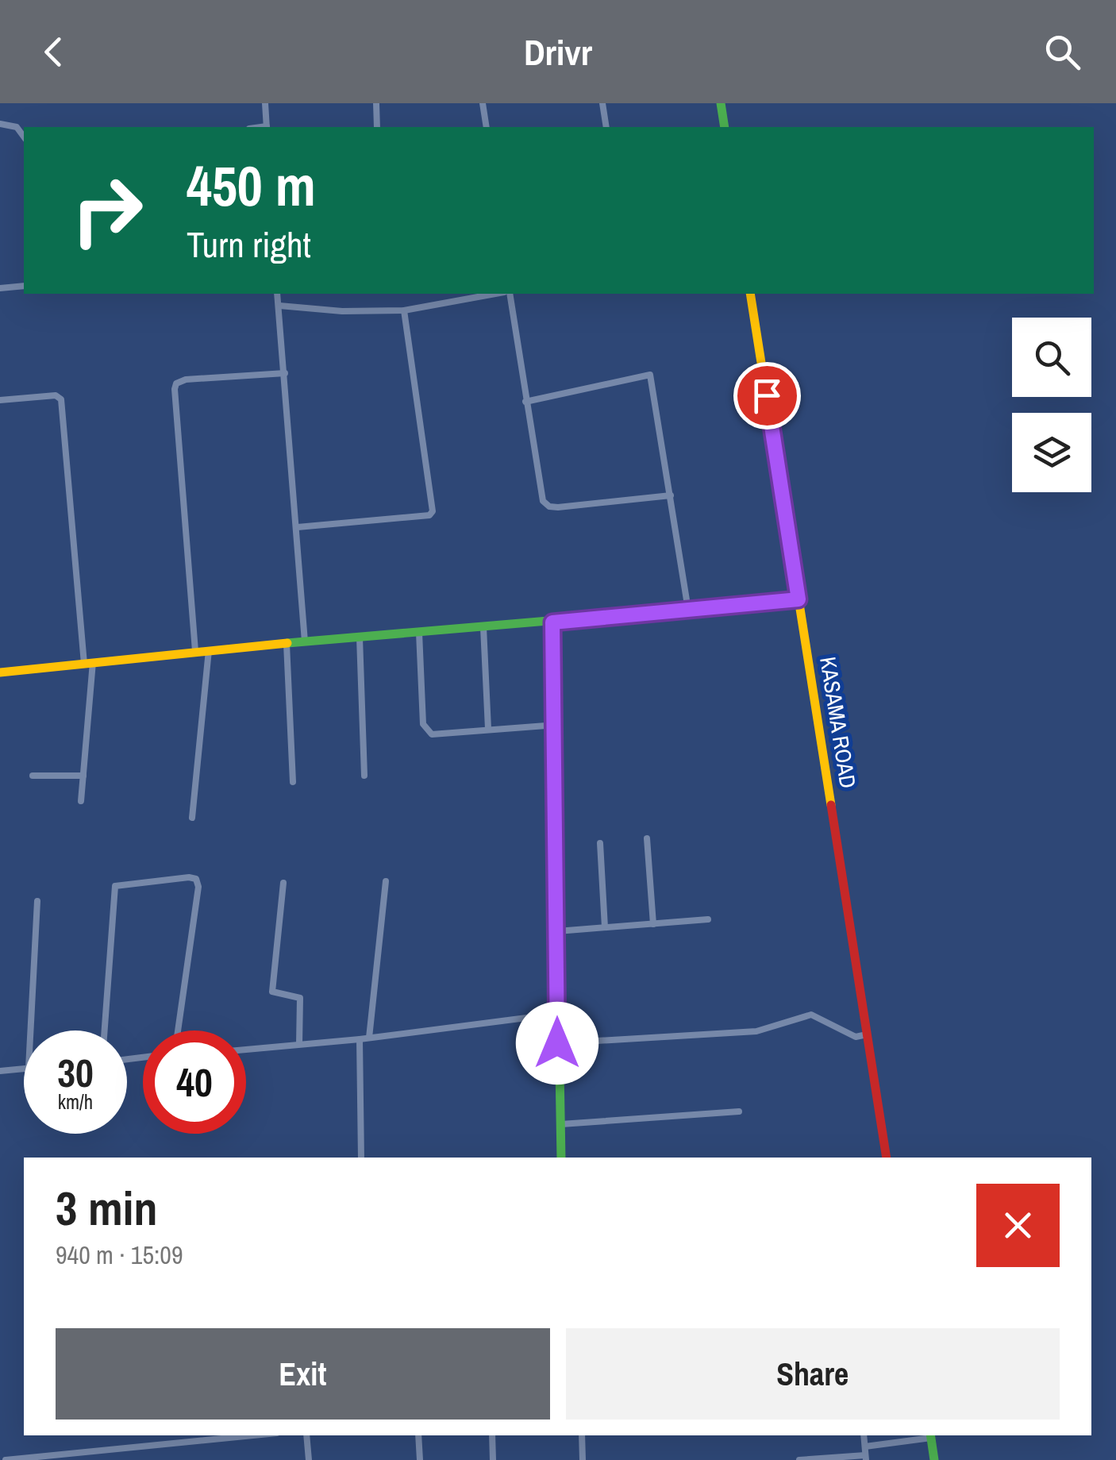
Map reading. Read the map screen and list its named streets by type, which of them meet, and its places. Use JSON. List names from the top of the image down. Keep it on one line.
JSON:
{"streets":{"street":["KASAMA ROAD"]},"page":{"header":"Drivr","turn":["450 m","Turn right"],"speed":"30 km/h","limit":"40","heading":["3 min","940 m · 15:09"],"buttons":["Exit","Share"]}}
